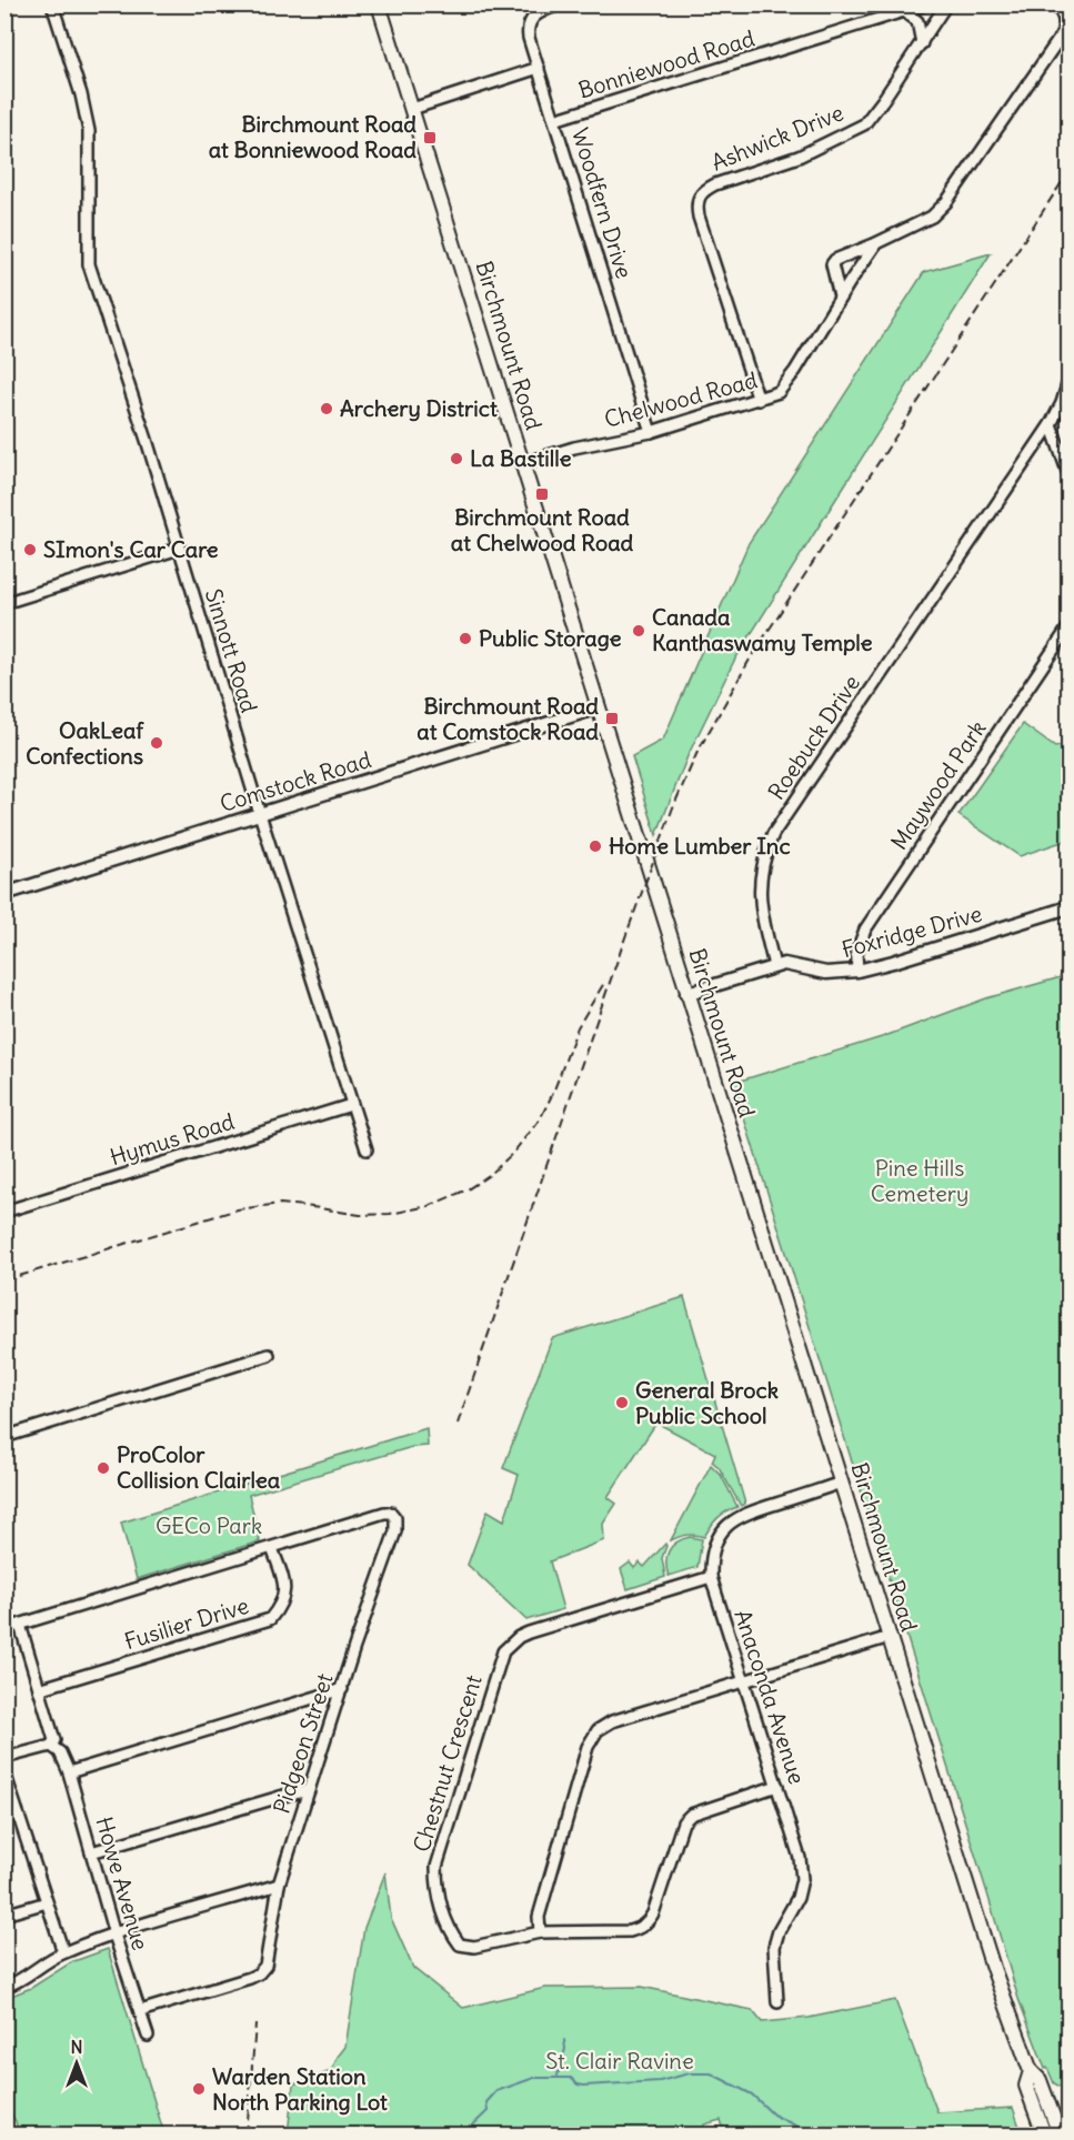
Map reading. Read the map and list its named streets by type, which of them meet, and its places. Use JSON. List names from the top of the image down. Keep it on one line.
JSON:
{"streets":{"main road":["Birchmount Road"],"street":["Bonniewood Road","Ashwick Drive","Woodfern Drive","Chelwood Road","Sinnott Road","Roebuck Drive","Comstock Road","Maywood Park","Foxridge Drive","Hymus Road","Fusilier Drive","Anaconda Avenue","Pidgeon Street","Chestnut Crescent","Howe Avenue"]},"crossings":[["Bonniewood Road","Woodfern Drive"],["Ashwick Drive","Chelwood Road"],["Woodfern Drive","Chelwood Road"],["Birchmount Road","Chelwood Road"],["Birchmount Road","Comstock Road"],["Birchmount Road","Foxridge Drive"],["Birchmount Road","Anaconda Avenue"],["Sinnott Road","Comstock Road"],["Sinnott Road","Hymus Road"],["Roebuck Drive","Foxridge Drive"],["Maywood Park","Foxridge Drive"],["Fusilier Drive","Pidgeon Street"],["Fusilier Drive","Howe Avenue"],["Anaconda Avenue","Chestnut Crescent"],["Pidgeon Street","Howe Avenue"]],"parks":["Pine Hills Cemetery","GECo Park","St. Clair Ravine"],"places":{"transit":["Birchmount Road at Bonniewood Road","Birchmount Road at Chelwood Road","Birchmount Road at Comstock Road"],"other":["Archery District","La Bastille","SImon's Car Care","Canada Kanthaswamy Temple","Public Storage","OakLeaf Confections","Home Lumber Inc","General Brock Public School","ProColor Collision Clairlea","Warden Station North Parking Lot"]},"north":"top"}
